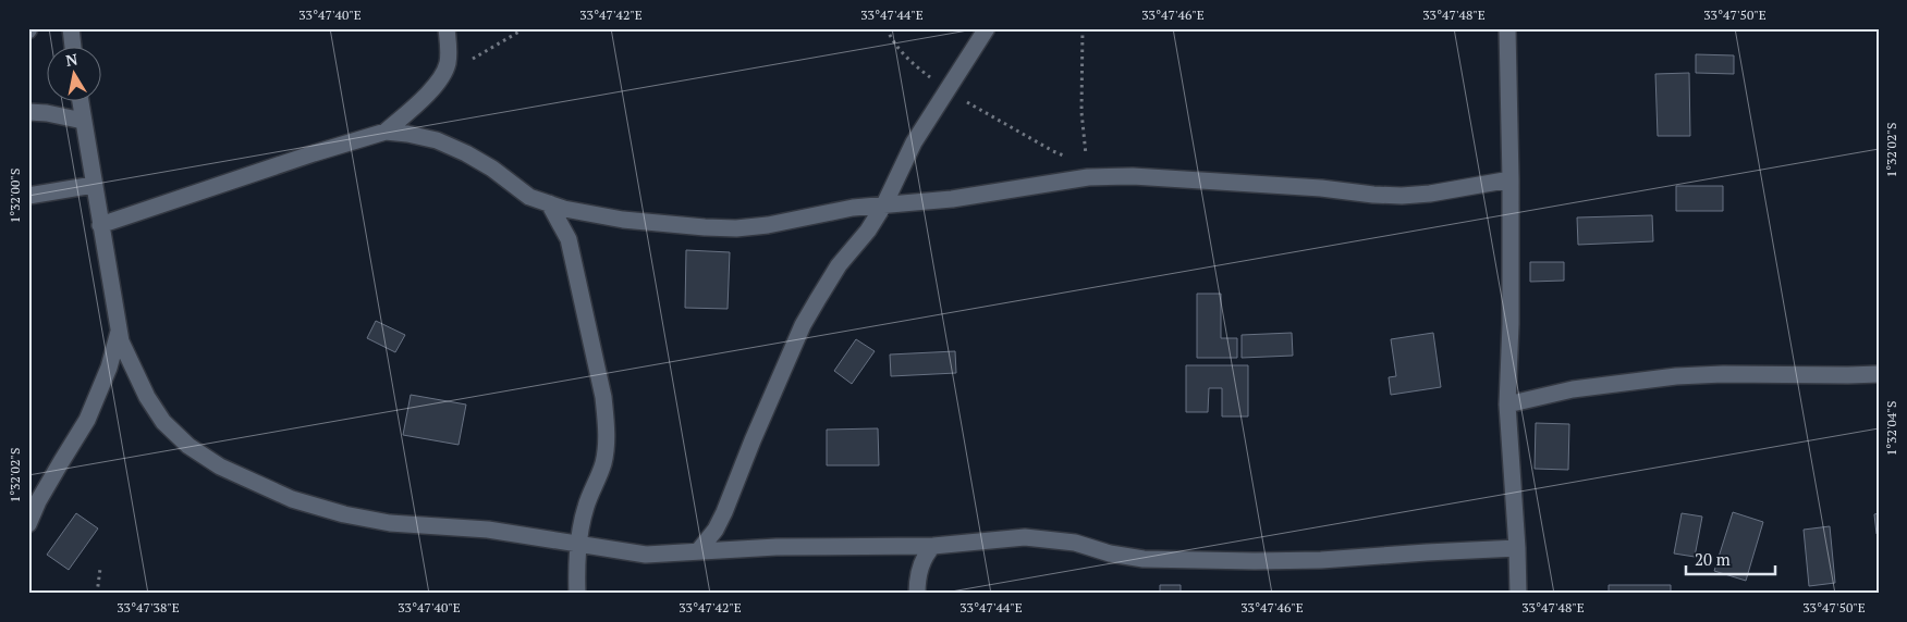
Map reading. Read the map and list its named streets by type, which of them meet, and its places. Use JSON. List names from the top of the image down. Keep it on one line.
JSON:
{"scale_bar":"20 m","north":"top","coordinates":["33°47'40\"E","33°47'42\"E","33°47'44\"E","33°47'46\"E","33°47'48\"E","33°47'50\"E","1°32'02\"S","1°32'00\"S","1°32'04\"S","33°47'38\"E"]}
